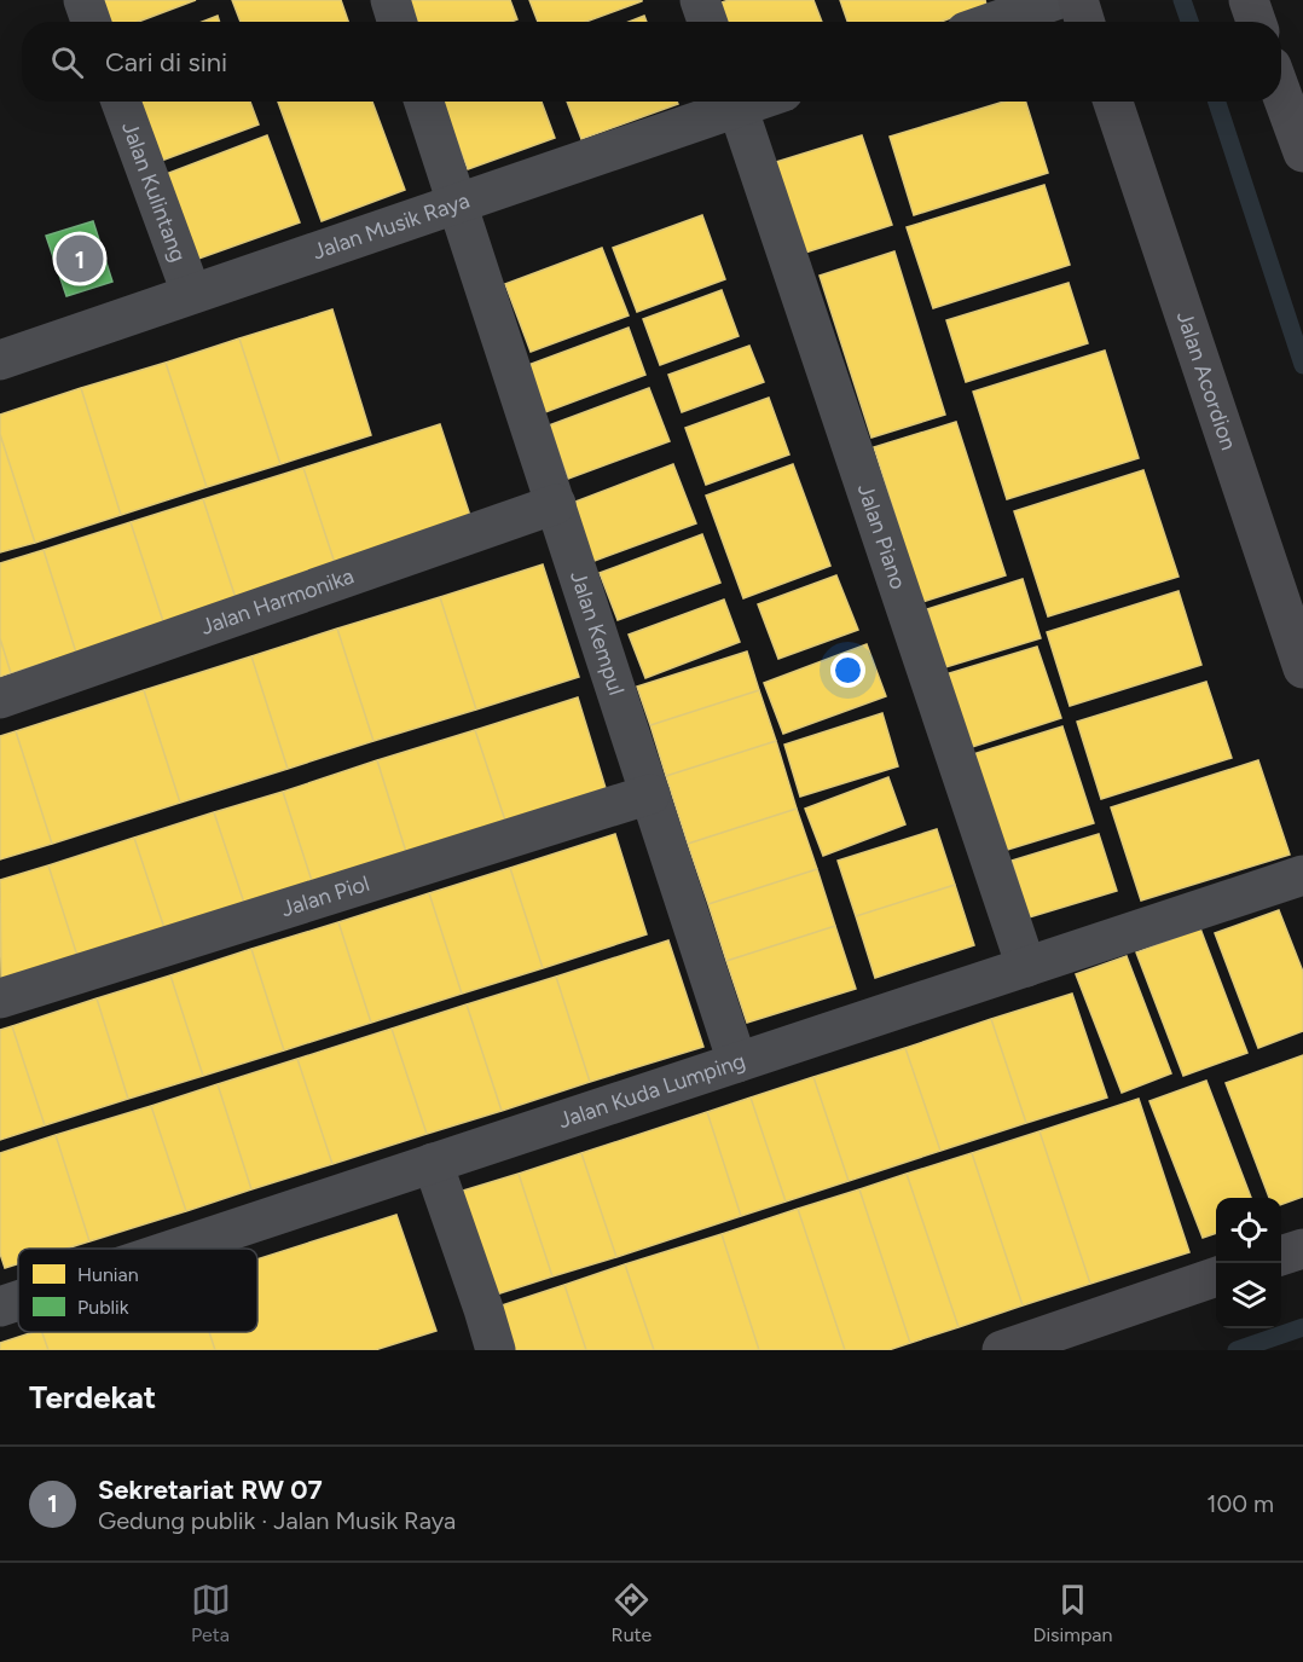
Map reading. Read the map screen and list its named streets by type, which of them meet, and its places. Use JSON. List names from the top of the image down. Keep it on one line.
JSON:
{"streets":{"street":["Jalan Kulintang","Jalan Musik Raya","Jalan Acordion","Jalan Piano","Jalan Harmonika","Jalan Kempul","Jalan Piol","Jalan Kuda Lumping"]},"crossings":[["Jalan Kulintang","Jalan Musik Raya"],["Jalan Musik Raya","Jalan Kempul"],["Jalan Piano","Jalan Kuda Lumping"],["Jalan Harmonika","Jalan Kempul"],["Jalan Kempul","Jalan Piol"],["Jalan Kempul","Jalan Kuda Lumping"]],"legend":["Hunian","Publik"],"page":{"search":"Cari di sini","pins":"1","heading":"Terdekat","list":[{"mark":"1","name":"Sekretariat RW 07","note":"Gedung publik · Jalan Musik Raya","value":"100 m"}],"nav":["Peta","Rute","Disimpan"]}}
